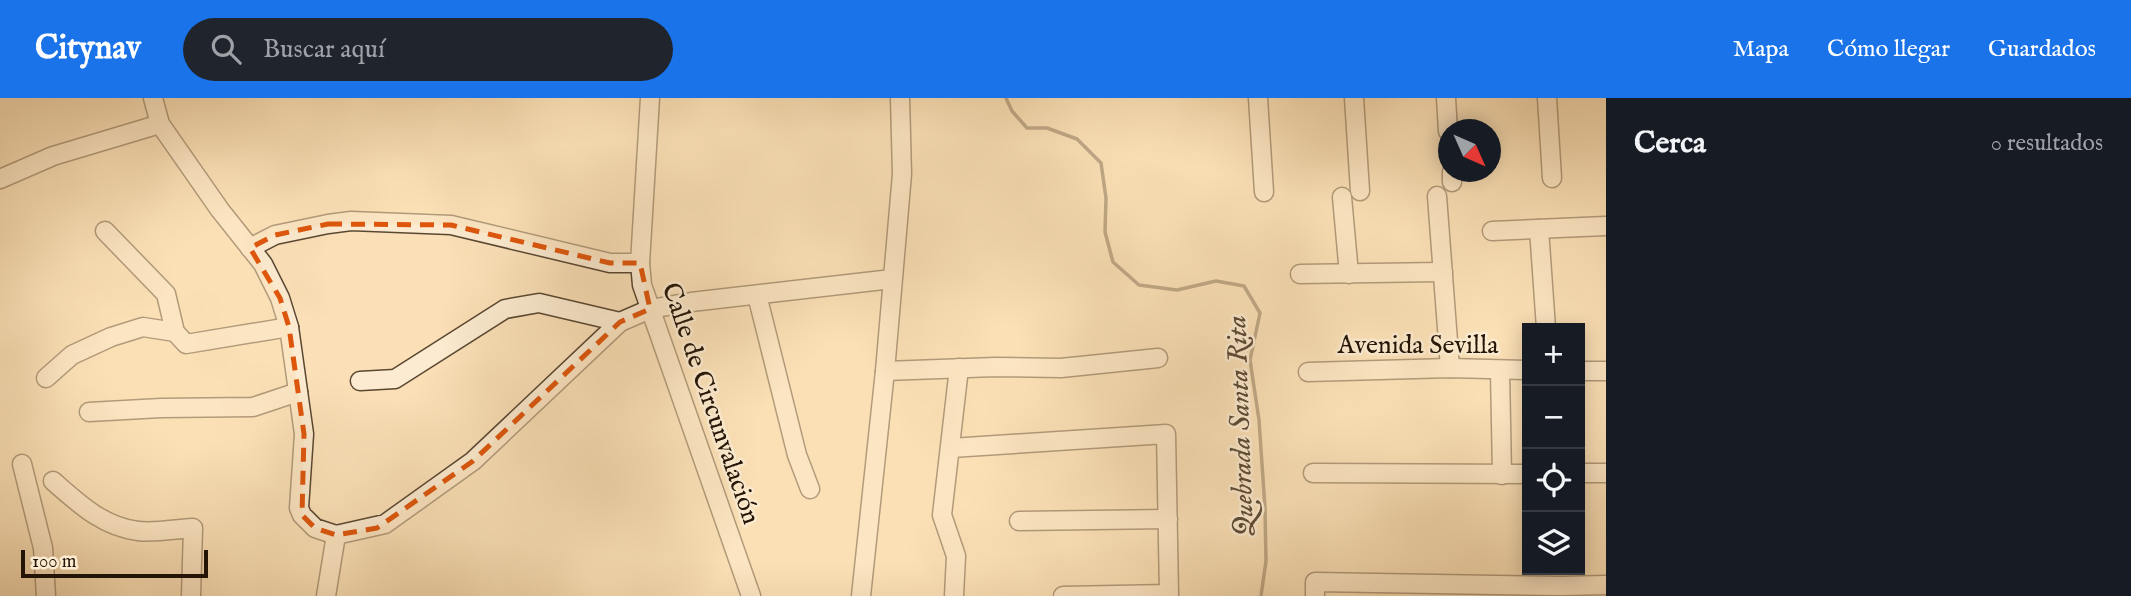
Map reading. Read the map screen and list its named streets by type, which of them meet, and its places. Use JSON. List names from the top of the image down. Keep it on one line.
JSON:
{"streets":{"street":["Avenida Sevilla","Calle de Circunvalación"]},"water":["Quebrada Santa Rita"],"scale_bar":"100 m","north":"bottom right","page":{"header":"Citynav","search":"Buscar aquí","nav":["Mapa","Cómo llegar","Guardados"],"heading":["Cerca","0 resultados"],"map_buttons":["+","−"],"scale":"100 m"}}
